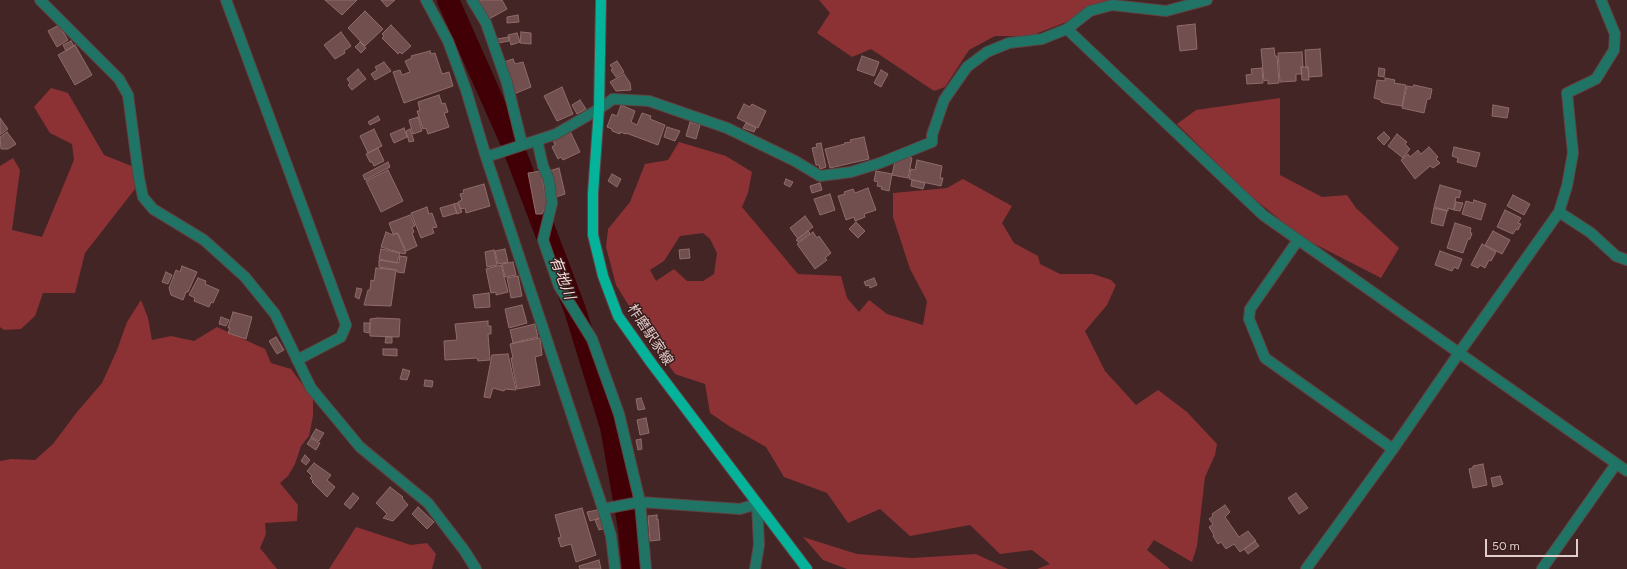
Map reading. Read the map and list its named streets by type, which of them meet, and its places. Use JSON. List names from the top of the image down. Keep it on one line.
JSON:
{"streets":{"main road":["柞磨駅家線"]},"water":["有地川"],"scale_bar":"50 m"}
